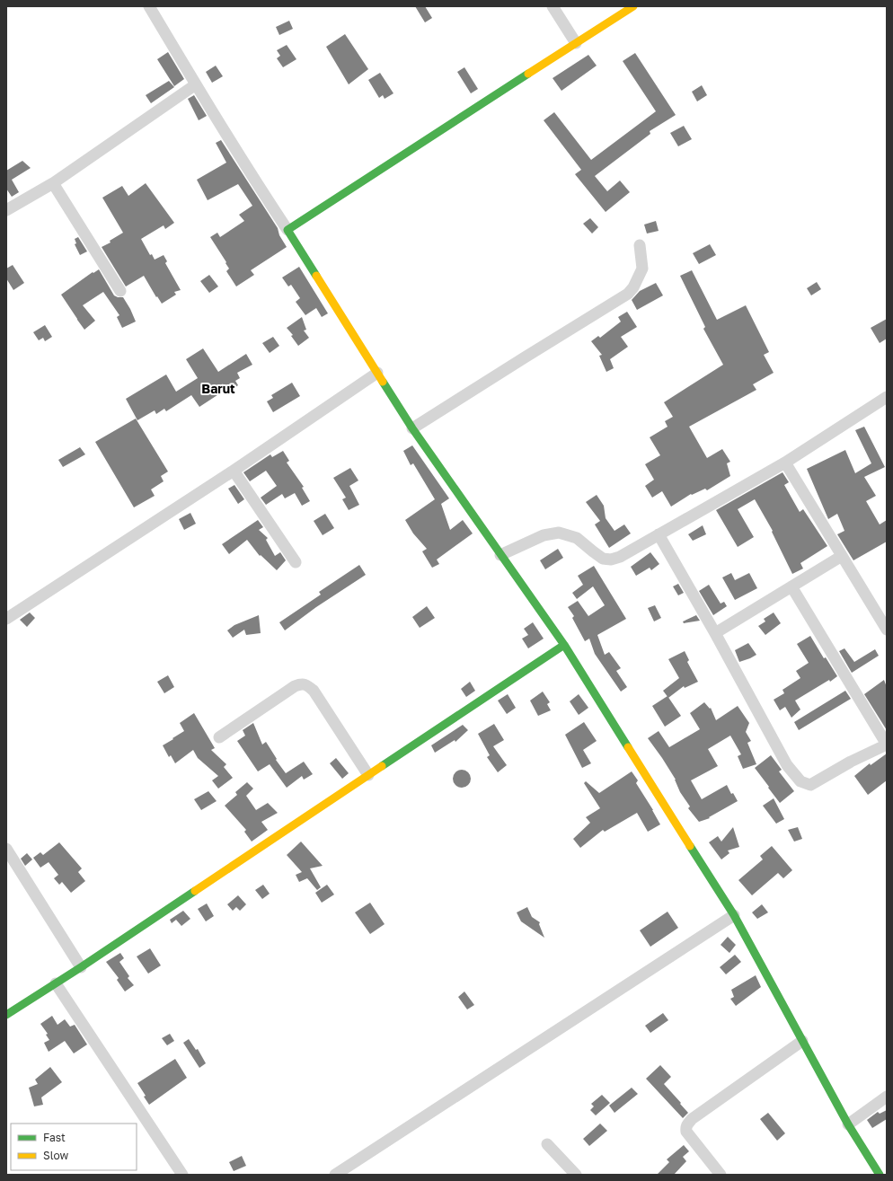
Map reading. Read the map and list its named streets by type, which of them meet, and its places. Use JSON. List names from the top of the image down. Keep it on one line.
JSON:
{"districts":["Barut"],"legend":["Fast","Slow"]}
